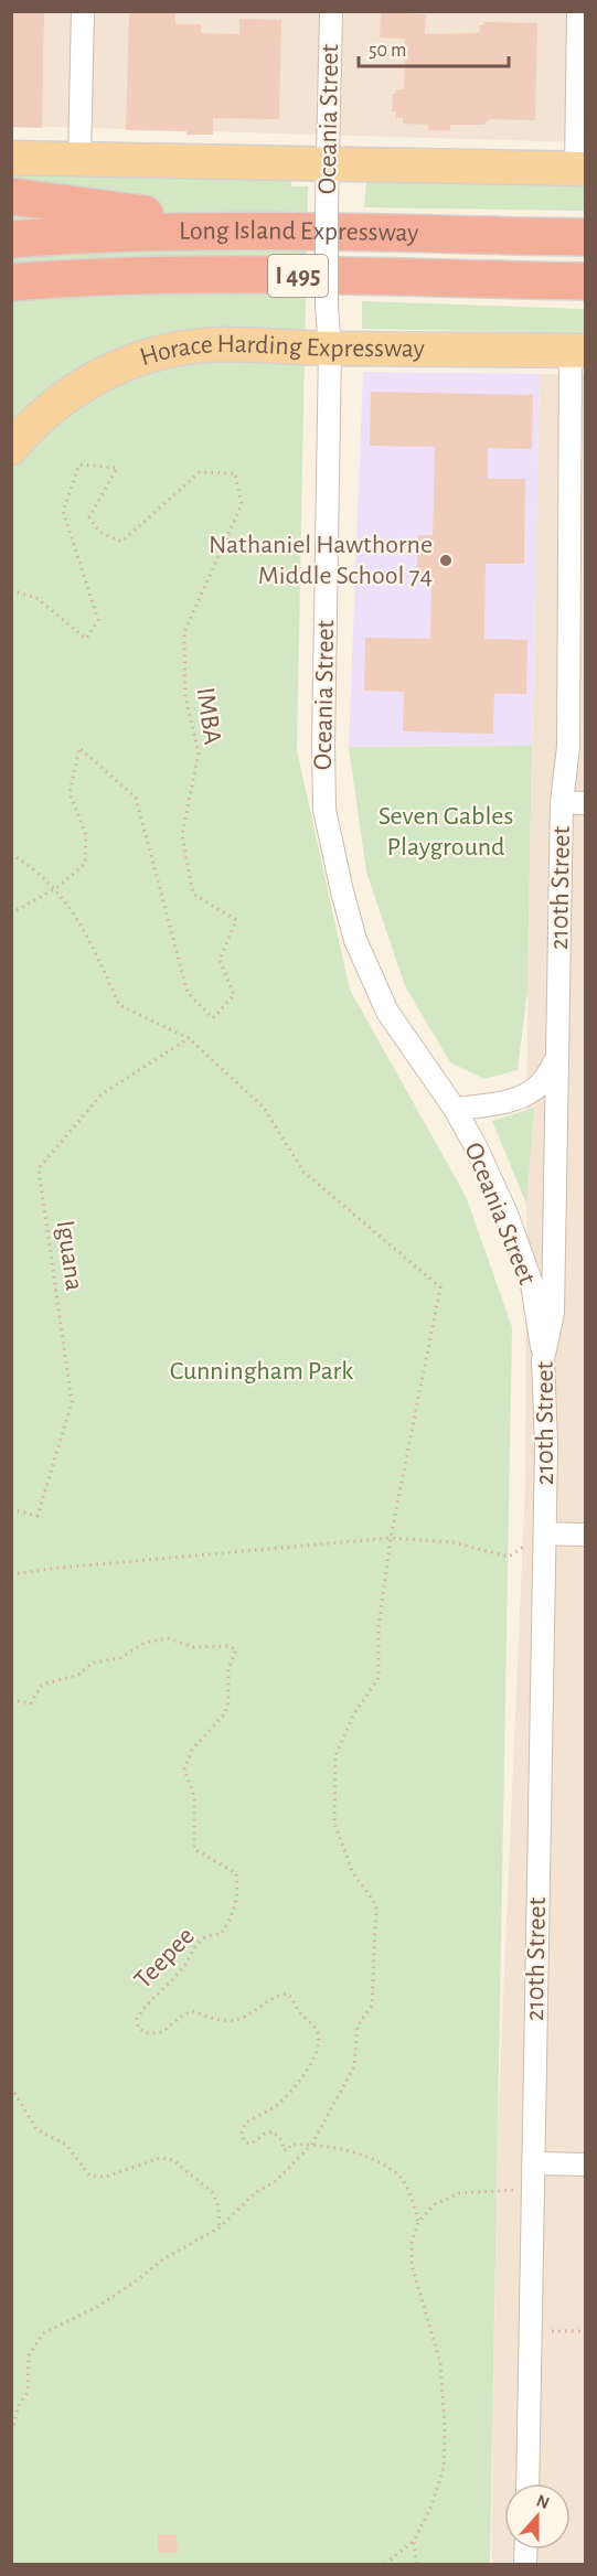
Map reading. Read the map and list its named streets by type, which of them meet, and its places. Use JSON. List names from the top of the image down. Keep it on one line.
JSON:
{"streets":{"highway":["Long Island Expressway","I 495"],"main road":["Horace Harding Expressway"],"street":["Oceania Street","210th Street"],"path":["IMBA","Iguana","Teepee"]},"crossings":[["Oceania Street","Horace Harding Expressway"],["Oceania Street","210th Street"],["Horace Harding Expressway","210th Street"]],"parks":["Seven Gables Playground","Cunningham Park"],"places":["Nathaniel Hawthorne Middle School 74"],"scale_bar":"50 m","north":"top"}
